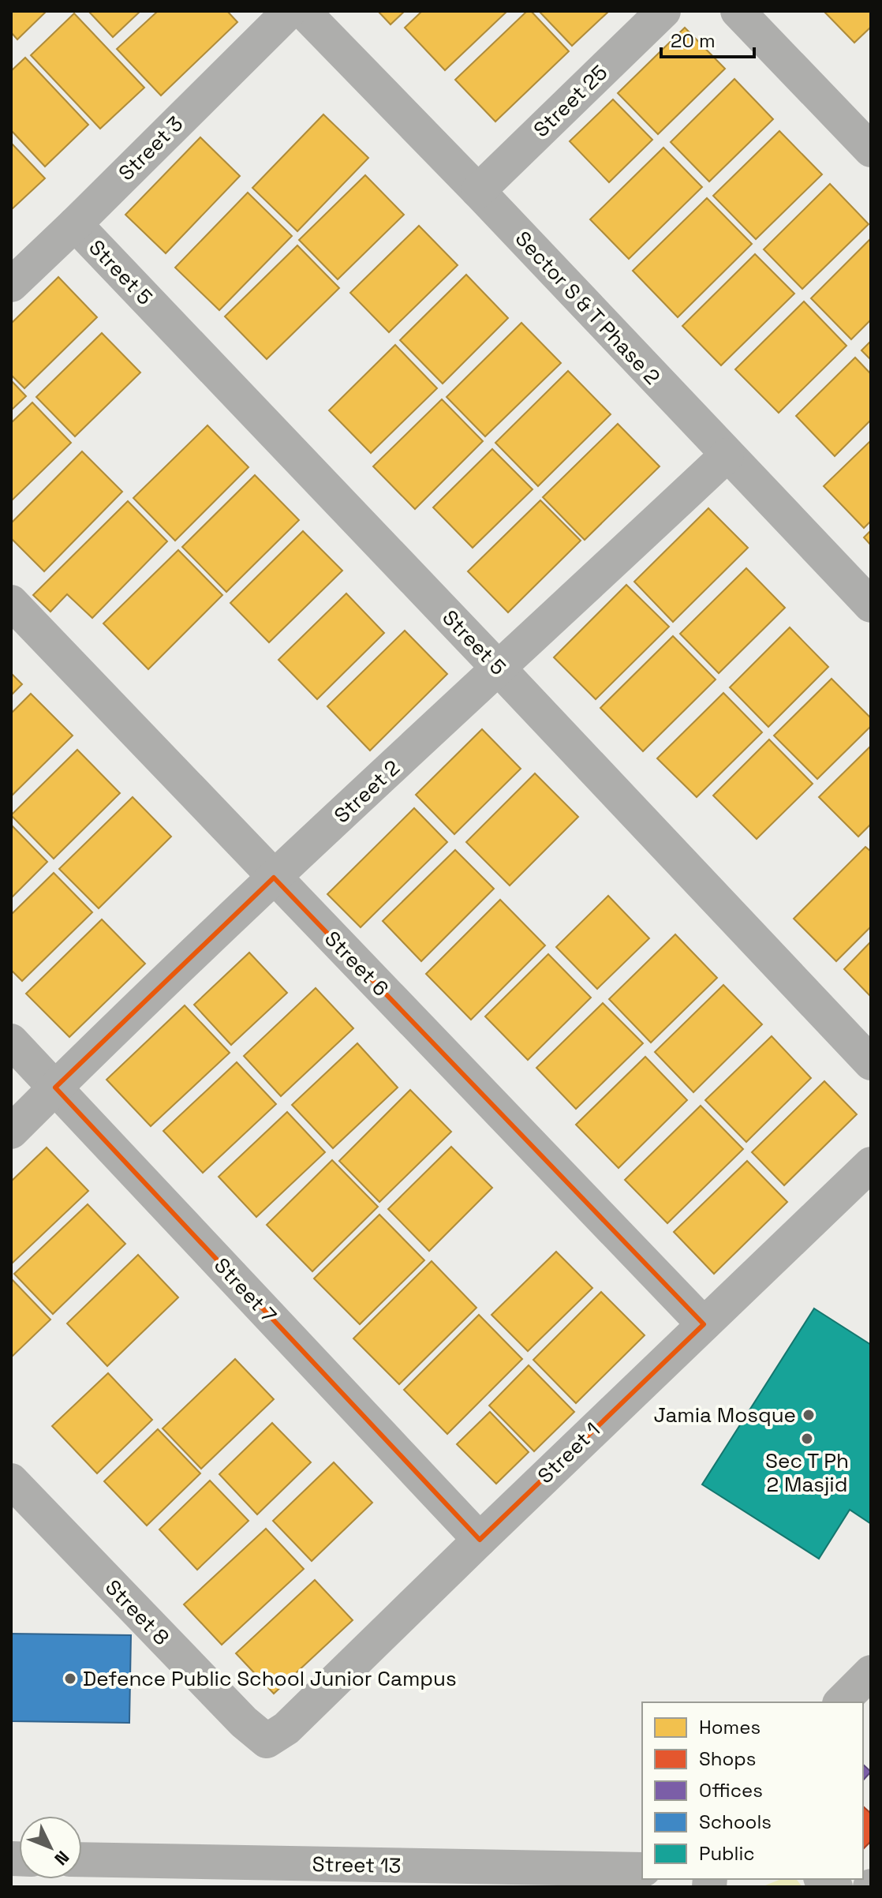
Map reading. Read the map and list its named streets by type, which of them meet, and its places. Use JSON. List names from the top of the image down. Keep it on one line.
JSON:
{"streets":{"street":["Street 25","Street 3","Street 5","Sector S & T Phase 2","Street 2","Street 6","Street 7","Street 1","Street 8","Street 13"]},"crossings":[["Street 25","Sector S & T Phase 2"],["Street 3","Street 5"],["Street 5","Street 2"],["Sector S & T Phase 2","Street 2"],["Street 2","Street 6"],["Street 2","Street 7"],["Street 6","Street 1"],["Street 7","Street 1"],["Street 1","Street 8"]],"places":["Jamia Mosque","Sec T Ph 2 Masjid","Defence Public School Junior Campus"],"legend":["Homes","Shops","Offices","Schools","Public"],"scale_bar":"20 m","north":"bottom right"}
